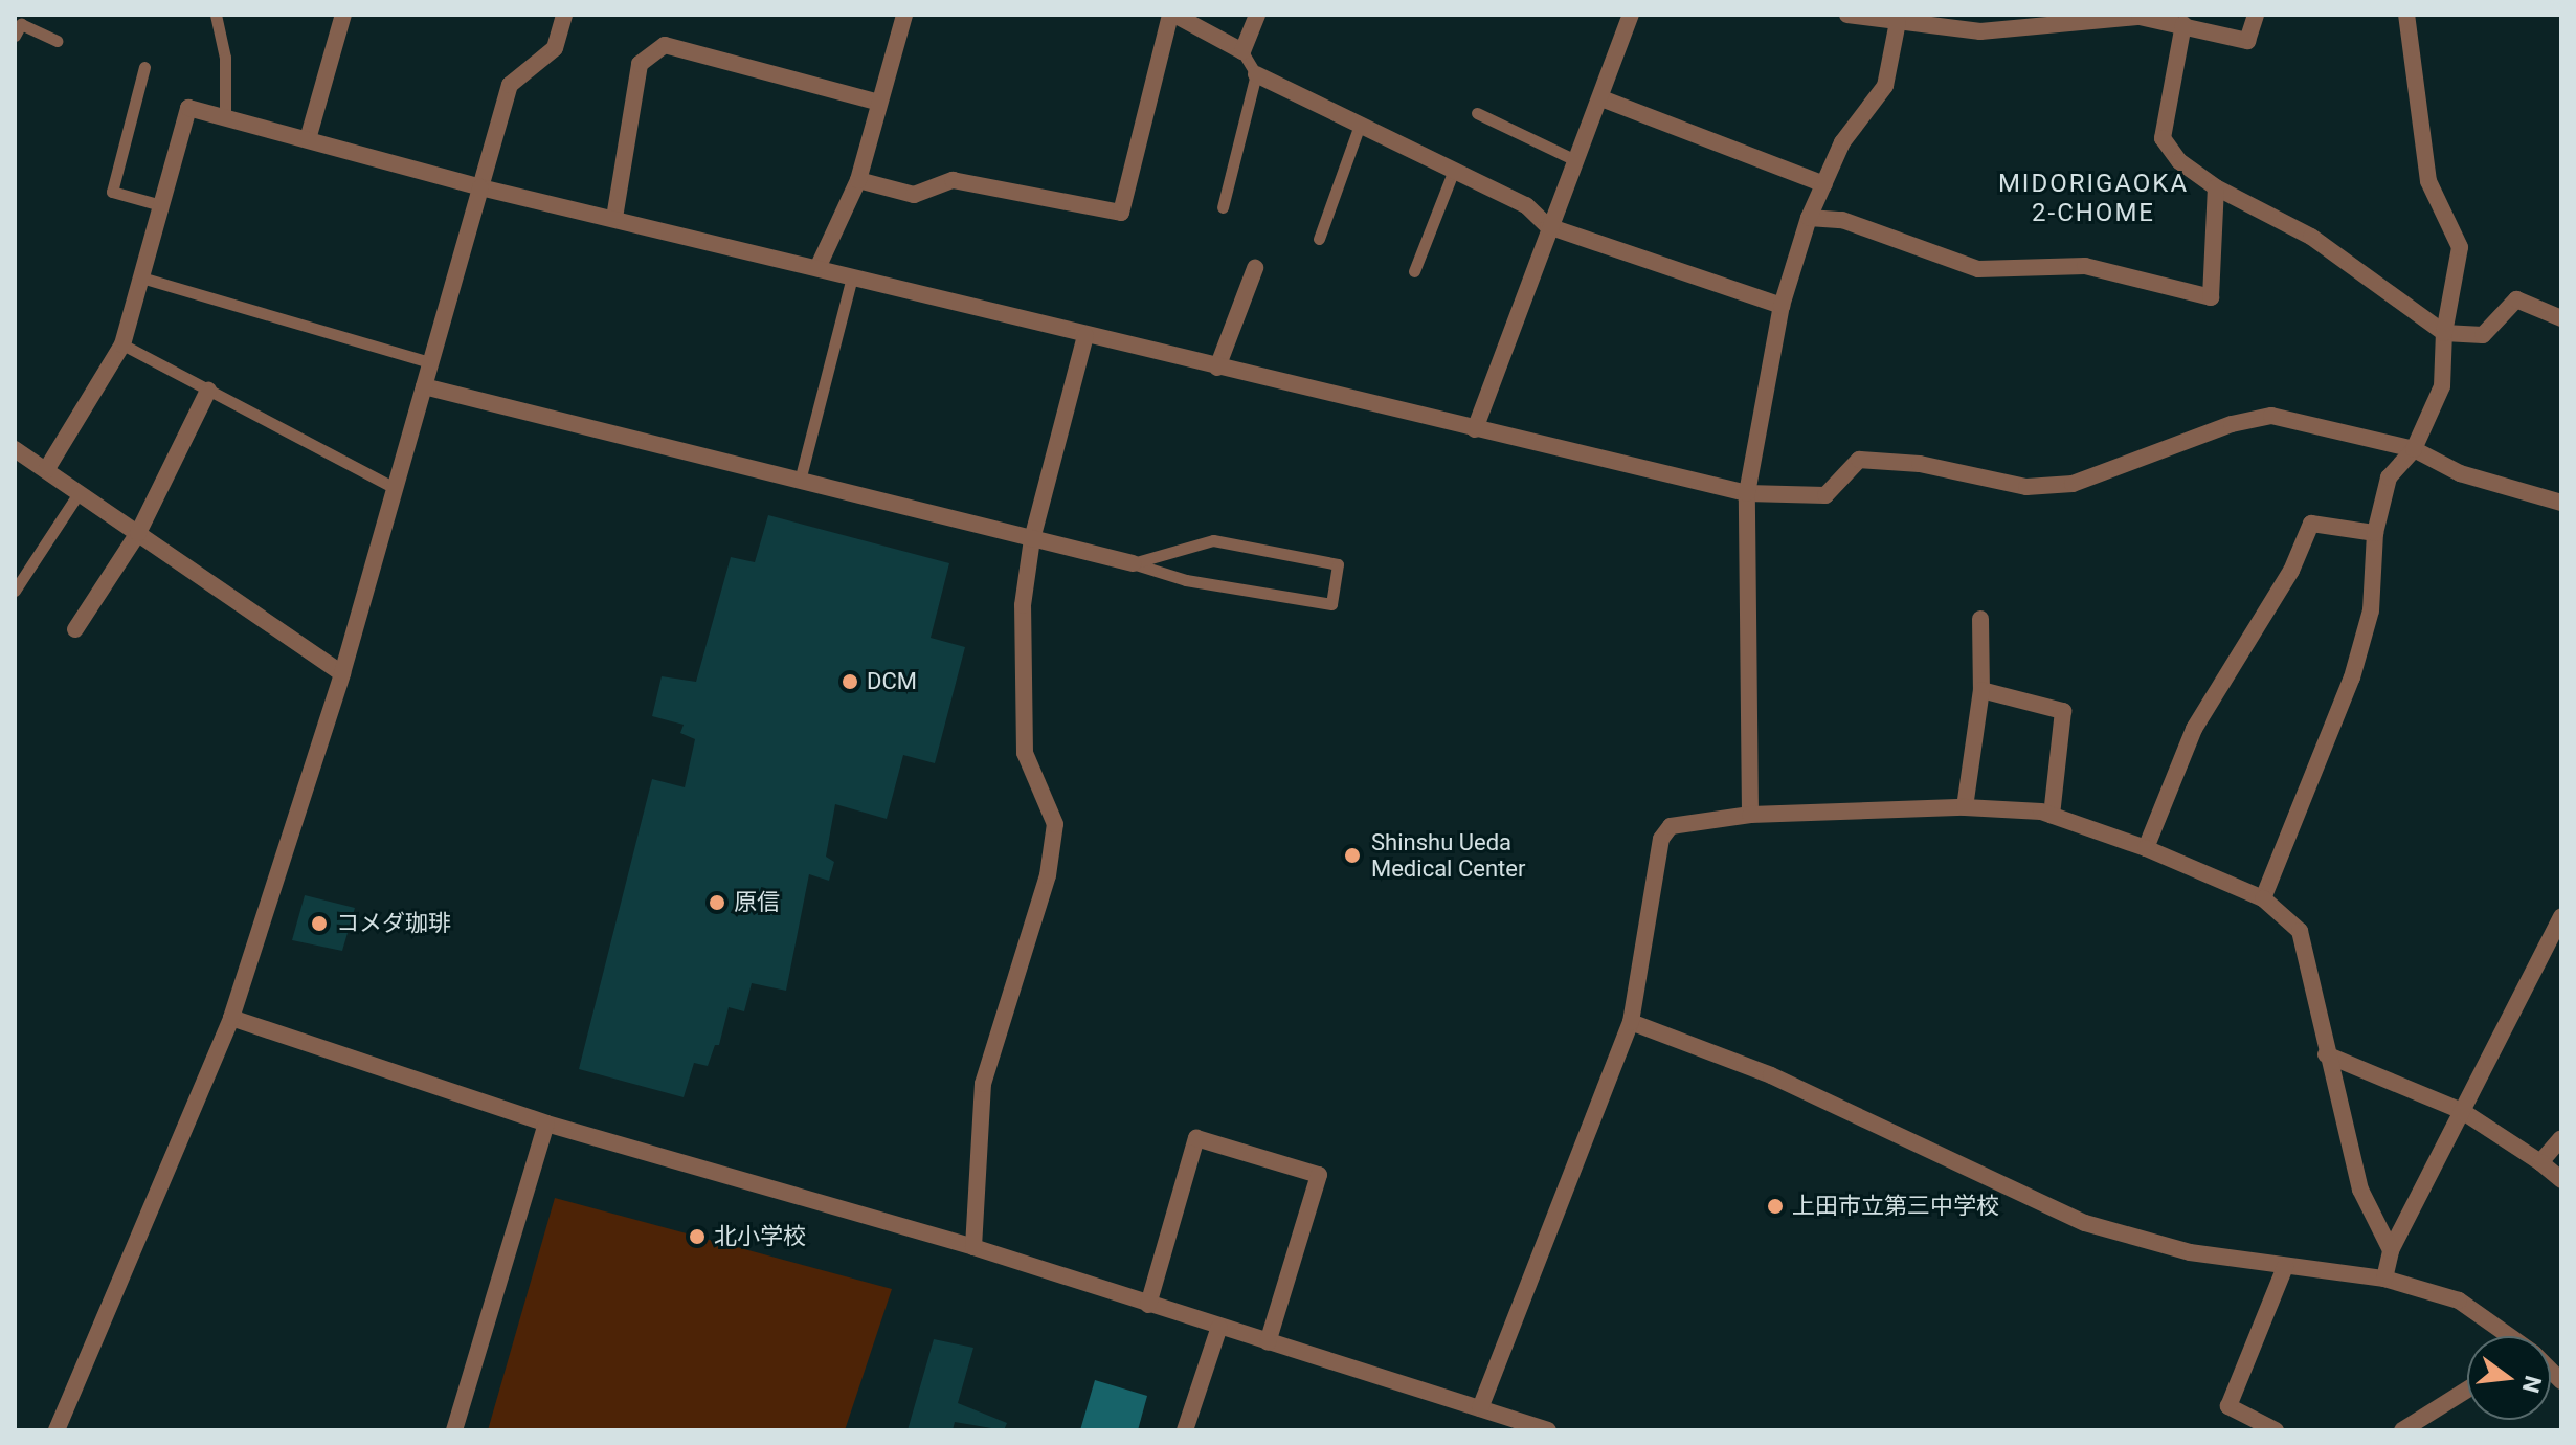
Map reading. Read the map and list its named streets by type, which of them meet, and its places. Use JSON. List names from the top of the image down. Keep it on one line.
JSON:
{"districts":["MIDORIGAOKA 2-CHOME"],"places":["DCM","Shinshu Ueda Medical Center","原信","コメダ珈琲","上田市立第三中学校","北小学校"],"north":"right"}
